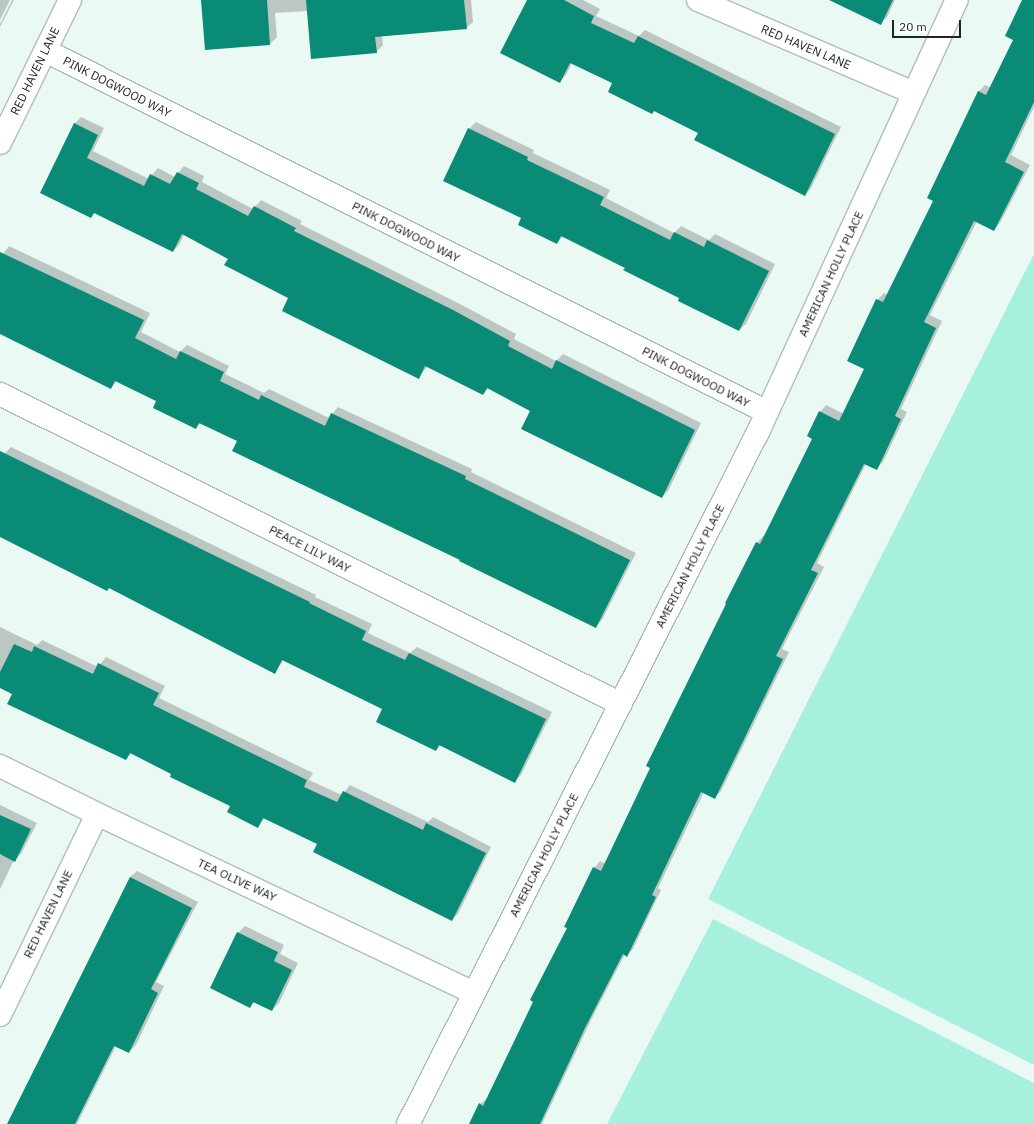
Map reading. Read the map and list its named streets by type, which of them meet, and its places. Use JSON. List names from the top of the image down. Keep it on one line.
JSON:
{"streets":{"street":["RED HAVEN LANE","PINK DOGWOOD WAY","AMERICAN HOLLY PLACE","PEACE LILY WAY","TEA OLIVE WAY"]},"crossings":[["RED HAVEN LANE","PINK DOGWOOD WAY"],["RED HAVEN LANE","AMERICAN HOLLY PLACE"],["RED HAVEN LANE","TEA OLIVE WAY"],["PINK DOGWOOD WAY","AMERICAN HOLLY PLACE"],["AMERICAN HOLLY PLACE","PEACE LILY WAY"],["AMERICAN HOLLY PLACE","TEA OLIVE WAY"]],"scale_bar":"20 m"}
